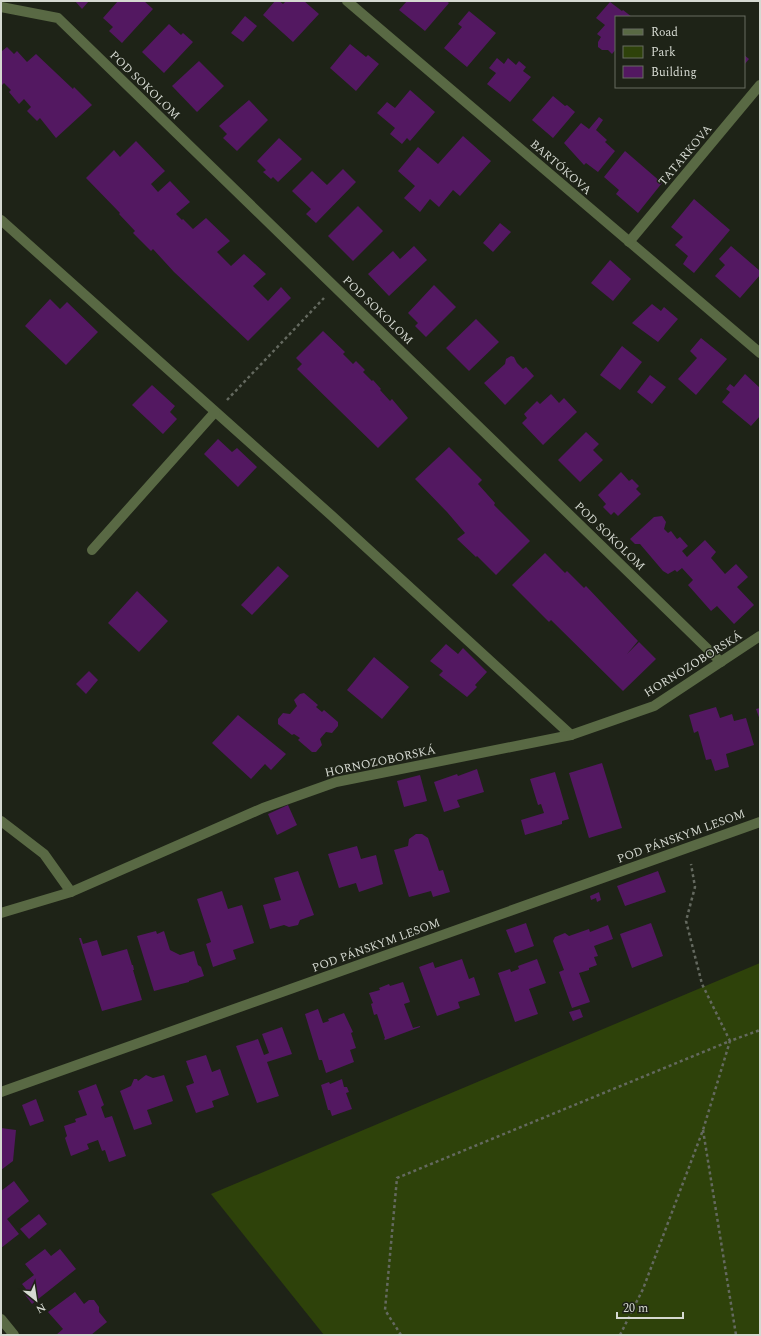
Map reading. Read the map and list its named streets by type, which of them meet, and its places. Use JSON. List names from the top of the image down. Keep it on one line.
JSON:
{"streets":{"street":["POD SOKOLOM","TATARKOVA","BARTÓKOVA","HORNOZOBORSKÁ","POD PÁNSKYM LESOM"]},"crossings":[["POD SOKOLOM","HORNOZOBORSKÁ"],["TATARKOVA","BARTÓKOVA"]],"legend":["Road","Park","Building"],"scale_bar":"20 m","north":"bottom right"}
